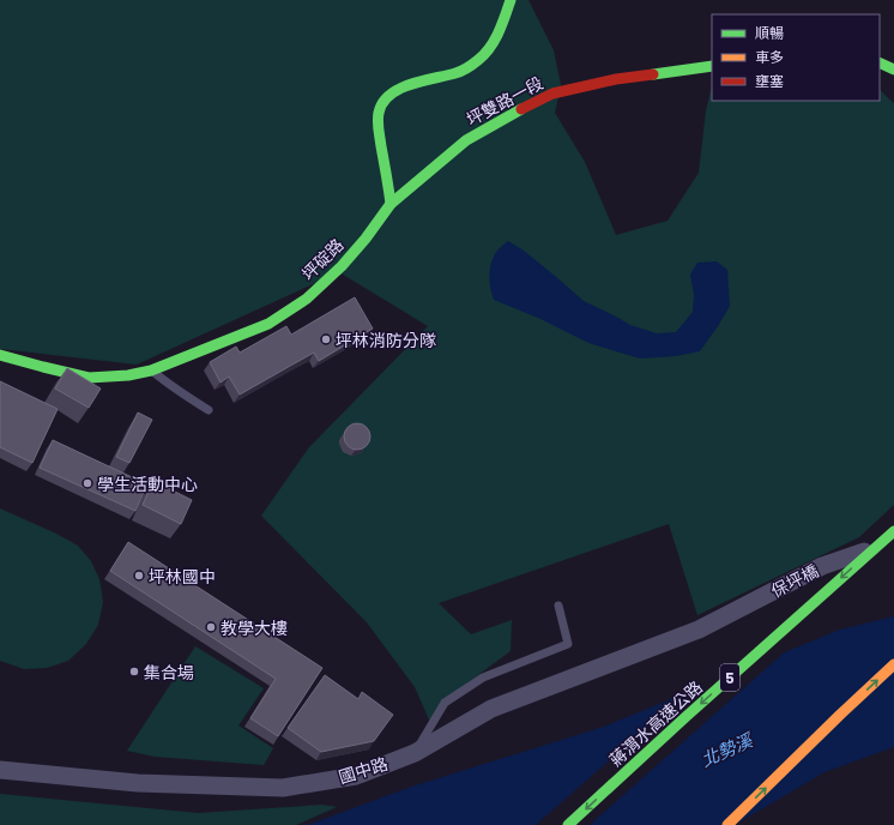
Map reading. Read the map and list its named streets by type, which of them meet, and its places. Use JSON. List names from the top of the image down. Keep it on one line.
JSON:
{"streets":{"main road":["坪雙路一段","坪碇路","5","蔣渭水高速公路"],"street":["保坪橋","國中路"]},"crossings":[["坪雙路一段","坪碇路"],["保坪橋","國中路"]],"one_way":["蔣渭水高速公路"],"water":["北勢溪"],"places":["坪林消防分隊","學生活動中心","坪林國中","教學大樓","集合場"],"legend":["順暢","車多","壅塞"]}
